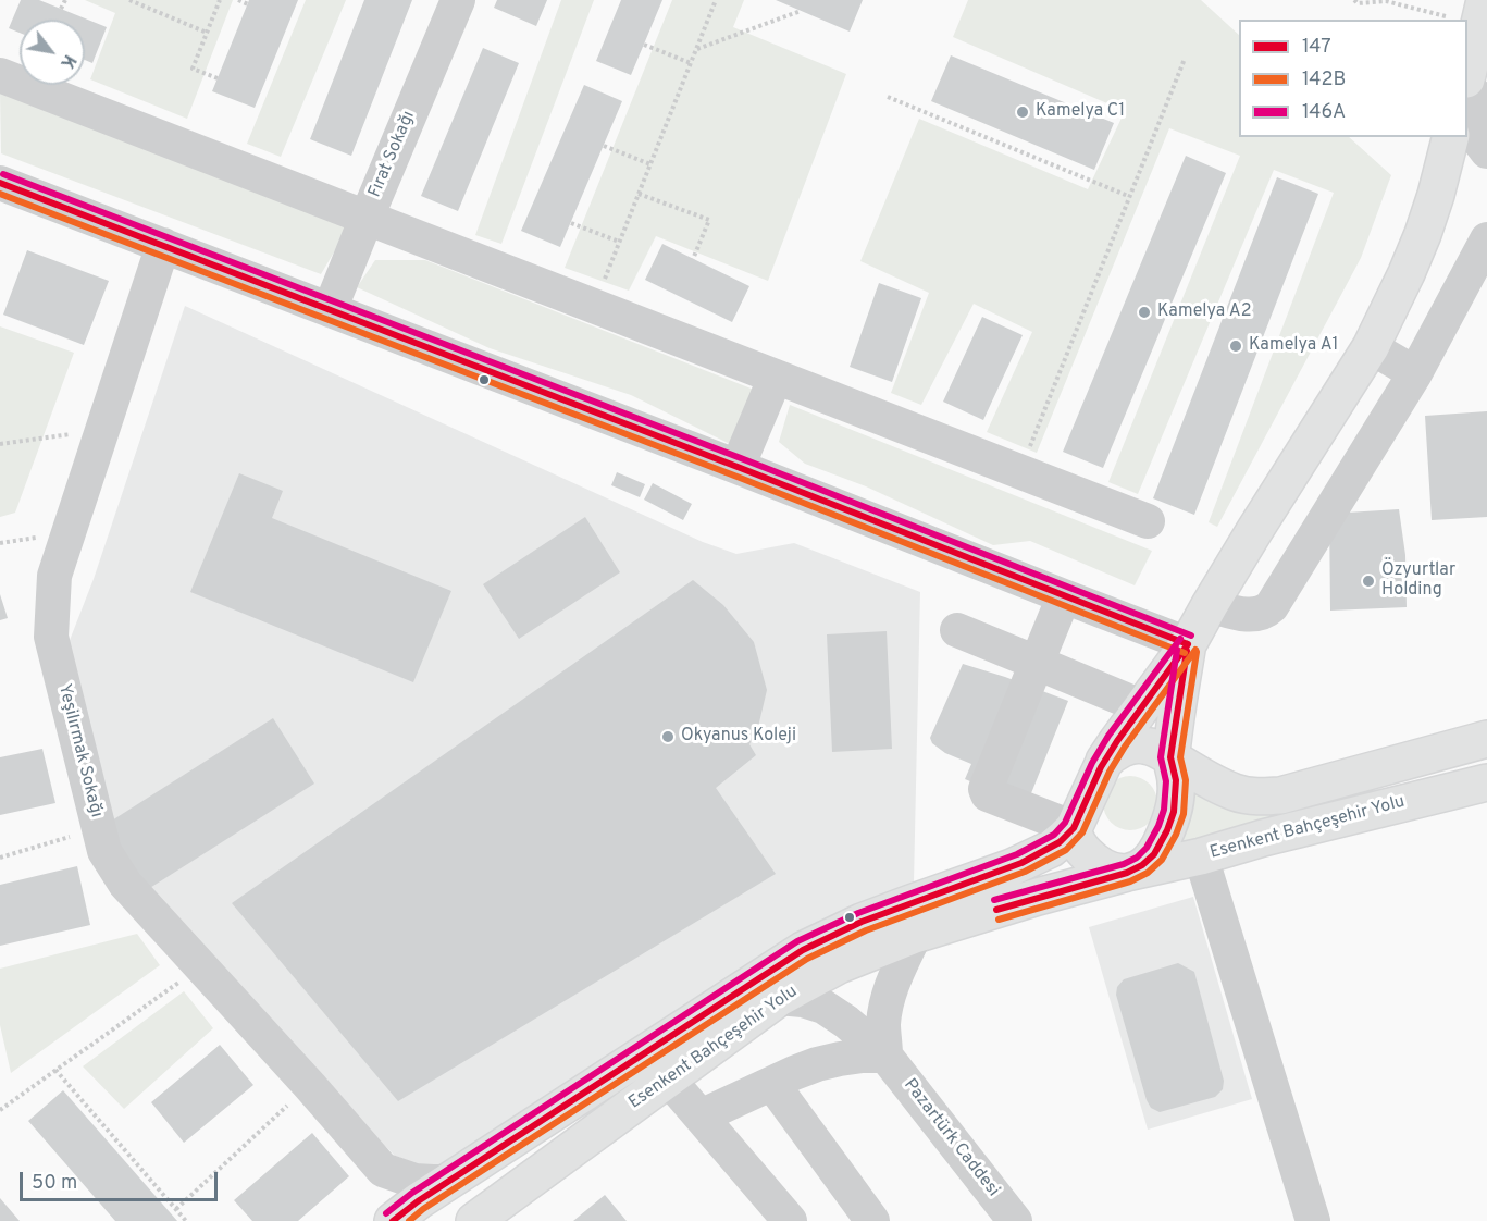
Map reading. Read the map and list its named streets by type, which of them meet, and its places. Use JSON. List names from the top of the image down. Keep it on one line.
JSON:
{"streets":{"main road":["Esenkent Bahçeşehir Yolu"],"street":["Fırat Sokağı","Yeşilırmak Sokağı","Pazartürk Caddesi"]},"crossings":[["Esenkent Bahçeşehir Yolu","Pazartürk Caddesi"]],"places":["Kamelya C1","Kamelya A2","Kamelya A1","Özyurtlar Holding","Okyanus Koleji"],"lines":["transit line 146A","transit line 147","transit line 142B"],"legend":["147","142B","146A"],"scale_bar":"50 m","north":"bottom right"}
